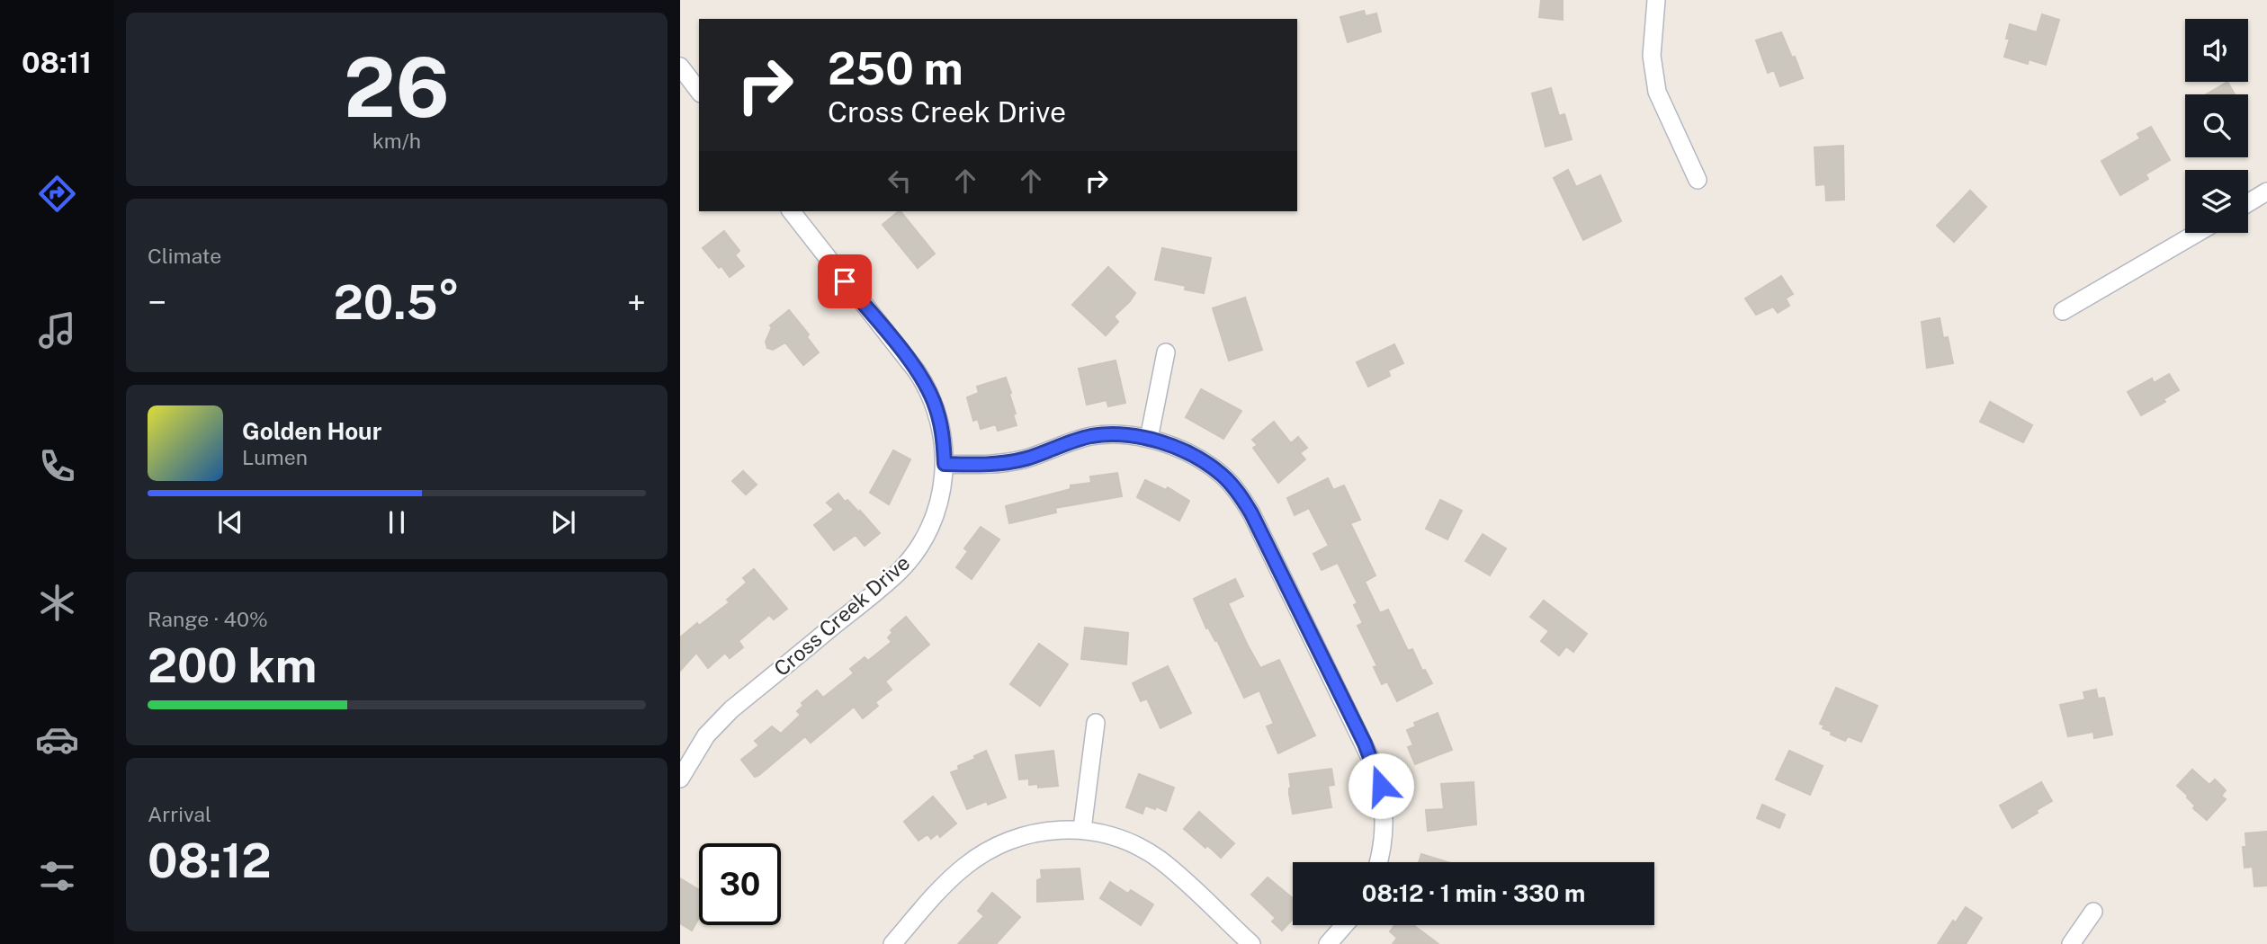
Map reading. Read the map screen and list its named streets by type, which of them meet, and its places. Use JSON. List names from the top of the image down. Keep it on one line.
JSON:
{"streets":{"street":["Cross Creek Drive"]},"page":{"tabs":"08:11","tile":[["26","km/h"],"Climate",["Range · 40%","200 km"],["Arrival","08:12"]],"turn":["250 m","Cross Creek Drive"],"heat":["−","20.5°","+"],"song":["Golden Hour","Lumen"],"limit":"30","trip":"08:12 · 1 min · 330 m"}}
